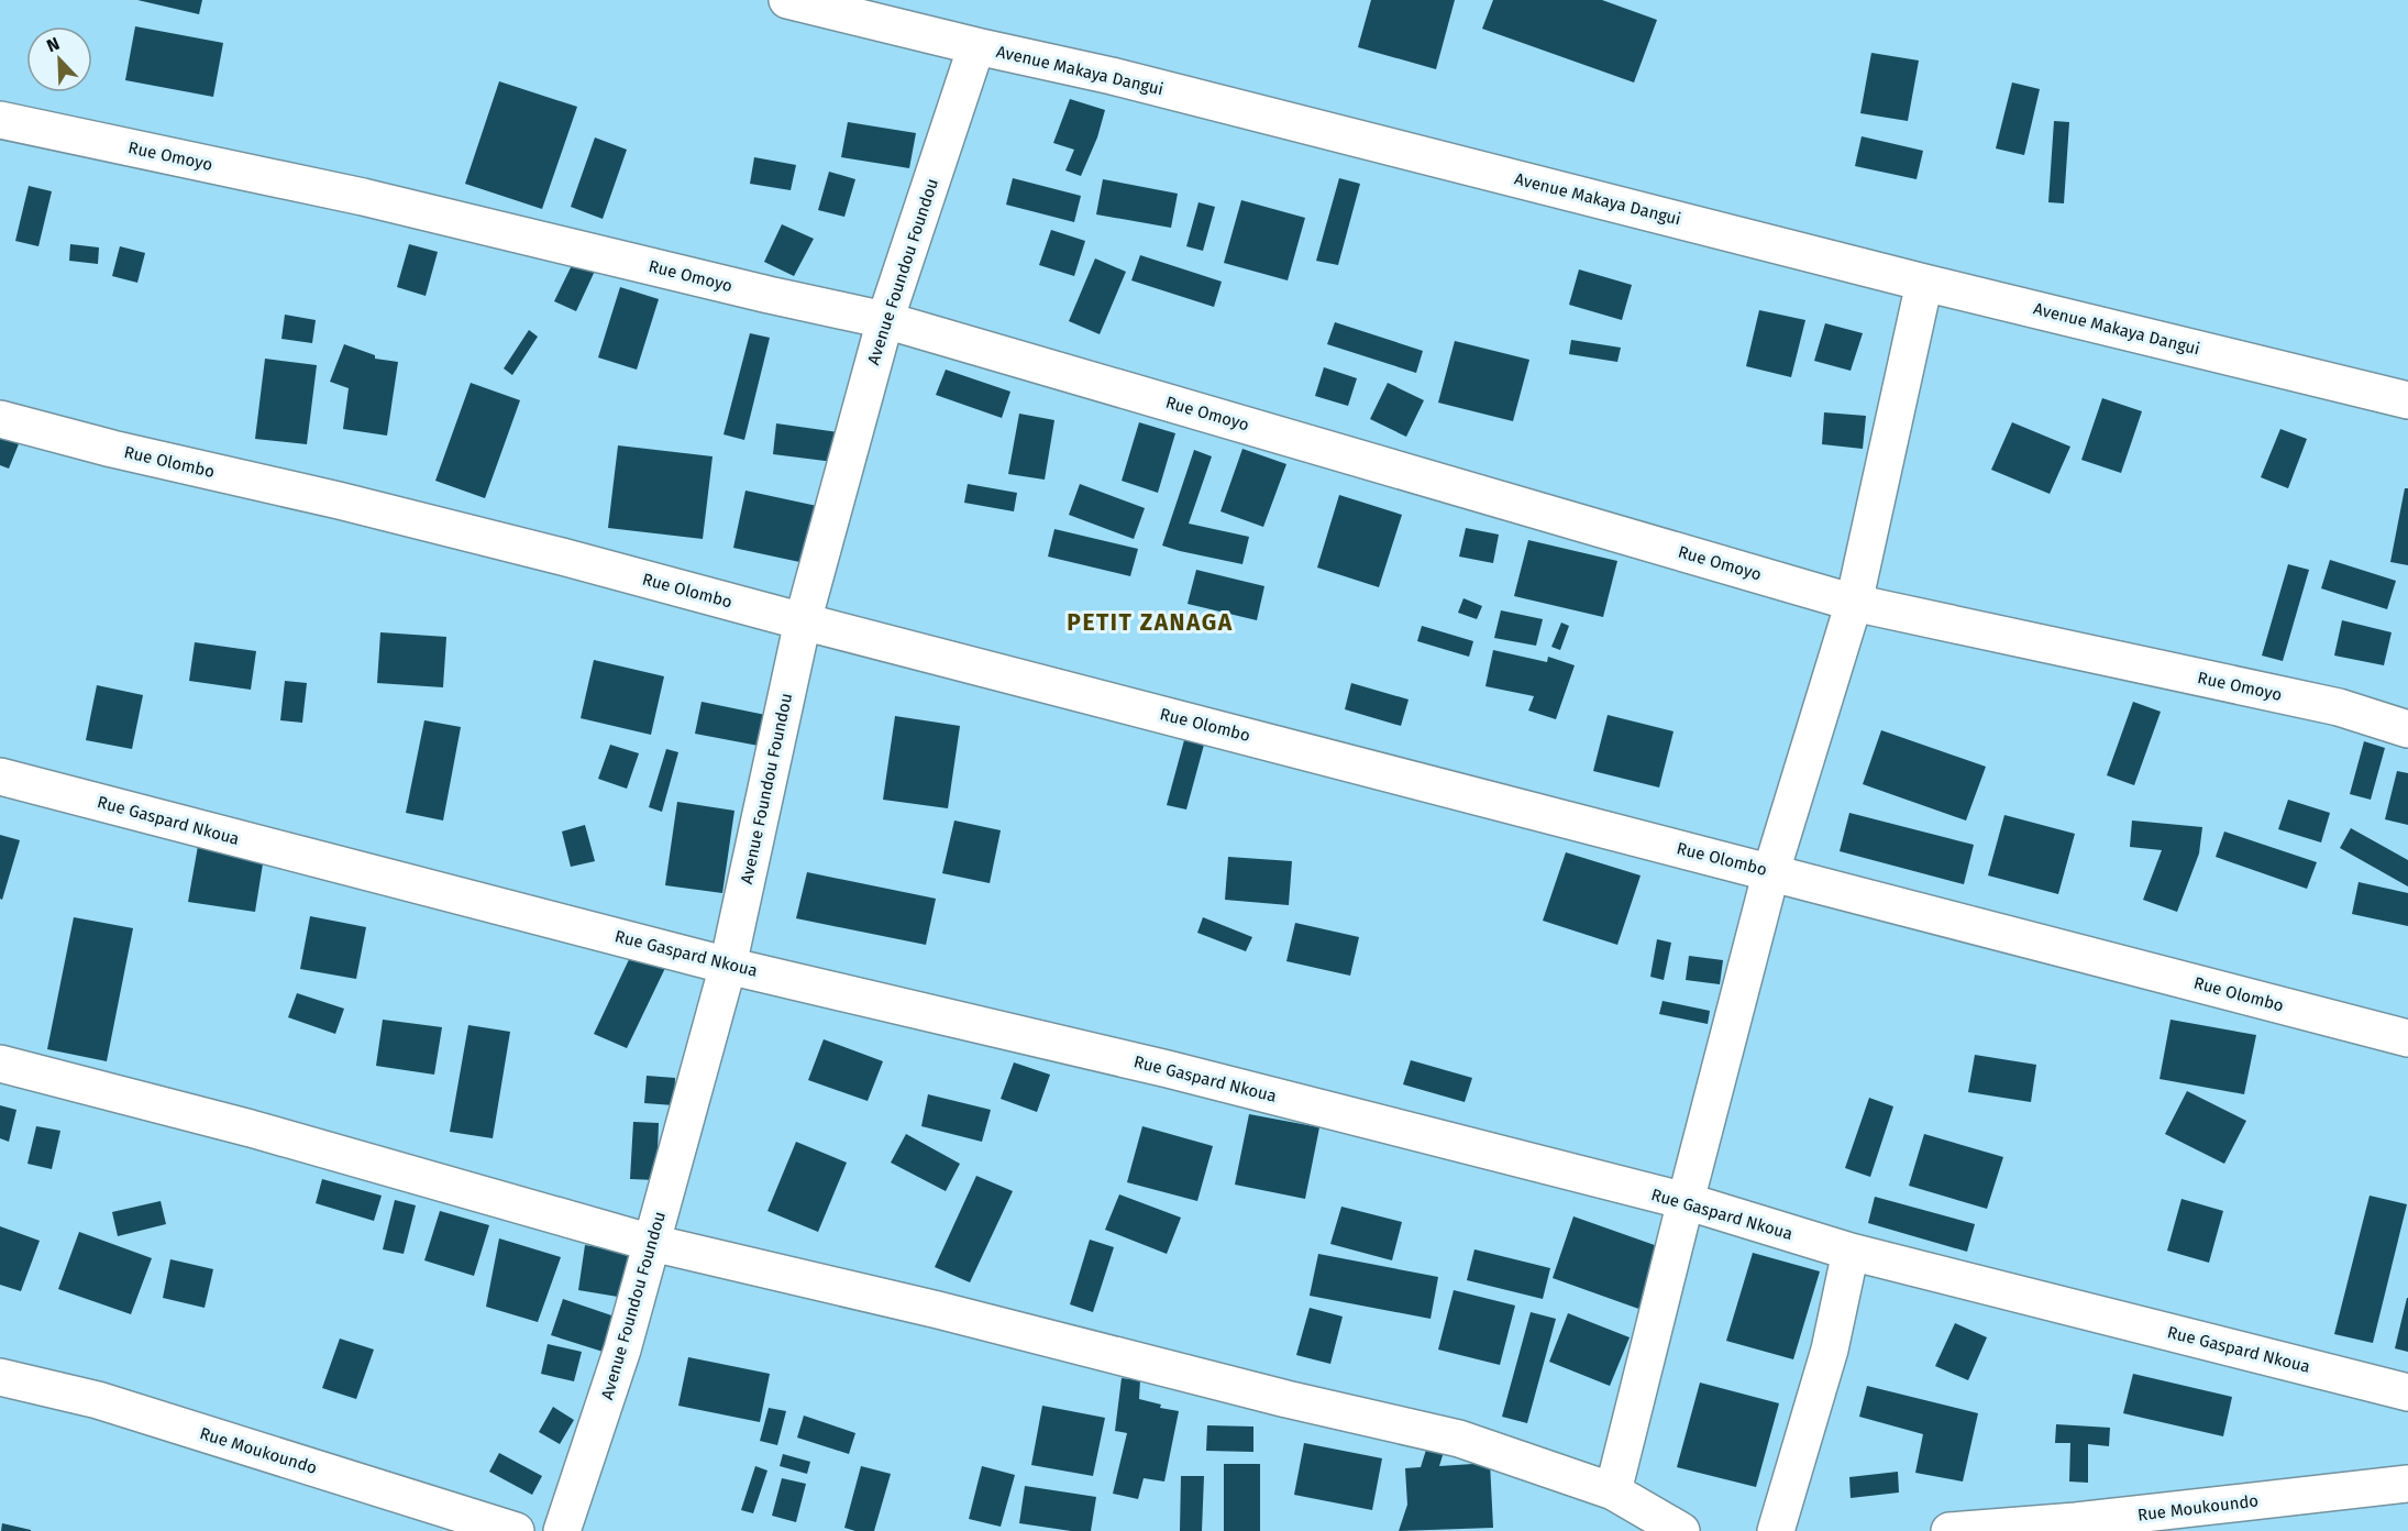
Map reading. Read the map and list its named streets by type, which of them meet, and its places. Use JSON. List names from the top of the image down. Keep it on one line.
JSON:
{"streets":{"street":["Avenue Makaya Dangui","Rue Omoyo","Avenue Foundou Foundou","Rue Olombo","Rue Gaspard Nkoua","Rue Moukoundo"]},"crossings":[["Avenue Makaya Dangui","Avenue Foundou Foundou"],["Rue Omoyo","Avenue Foundou Foundou"],["Avenue Foundou Foundou","Rue Olombo"],["Avenue Foundou Foundou","Rue Gaspard Nkoua"]],"districts":["PETIT ZANAGA"],"north":"top left"}
